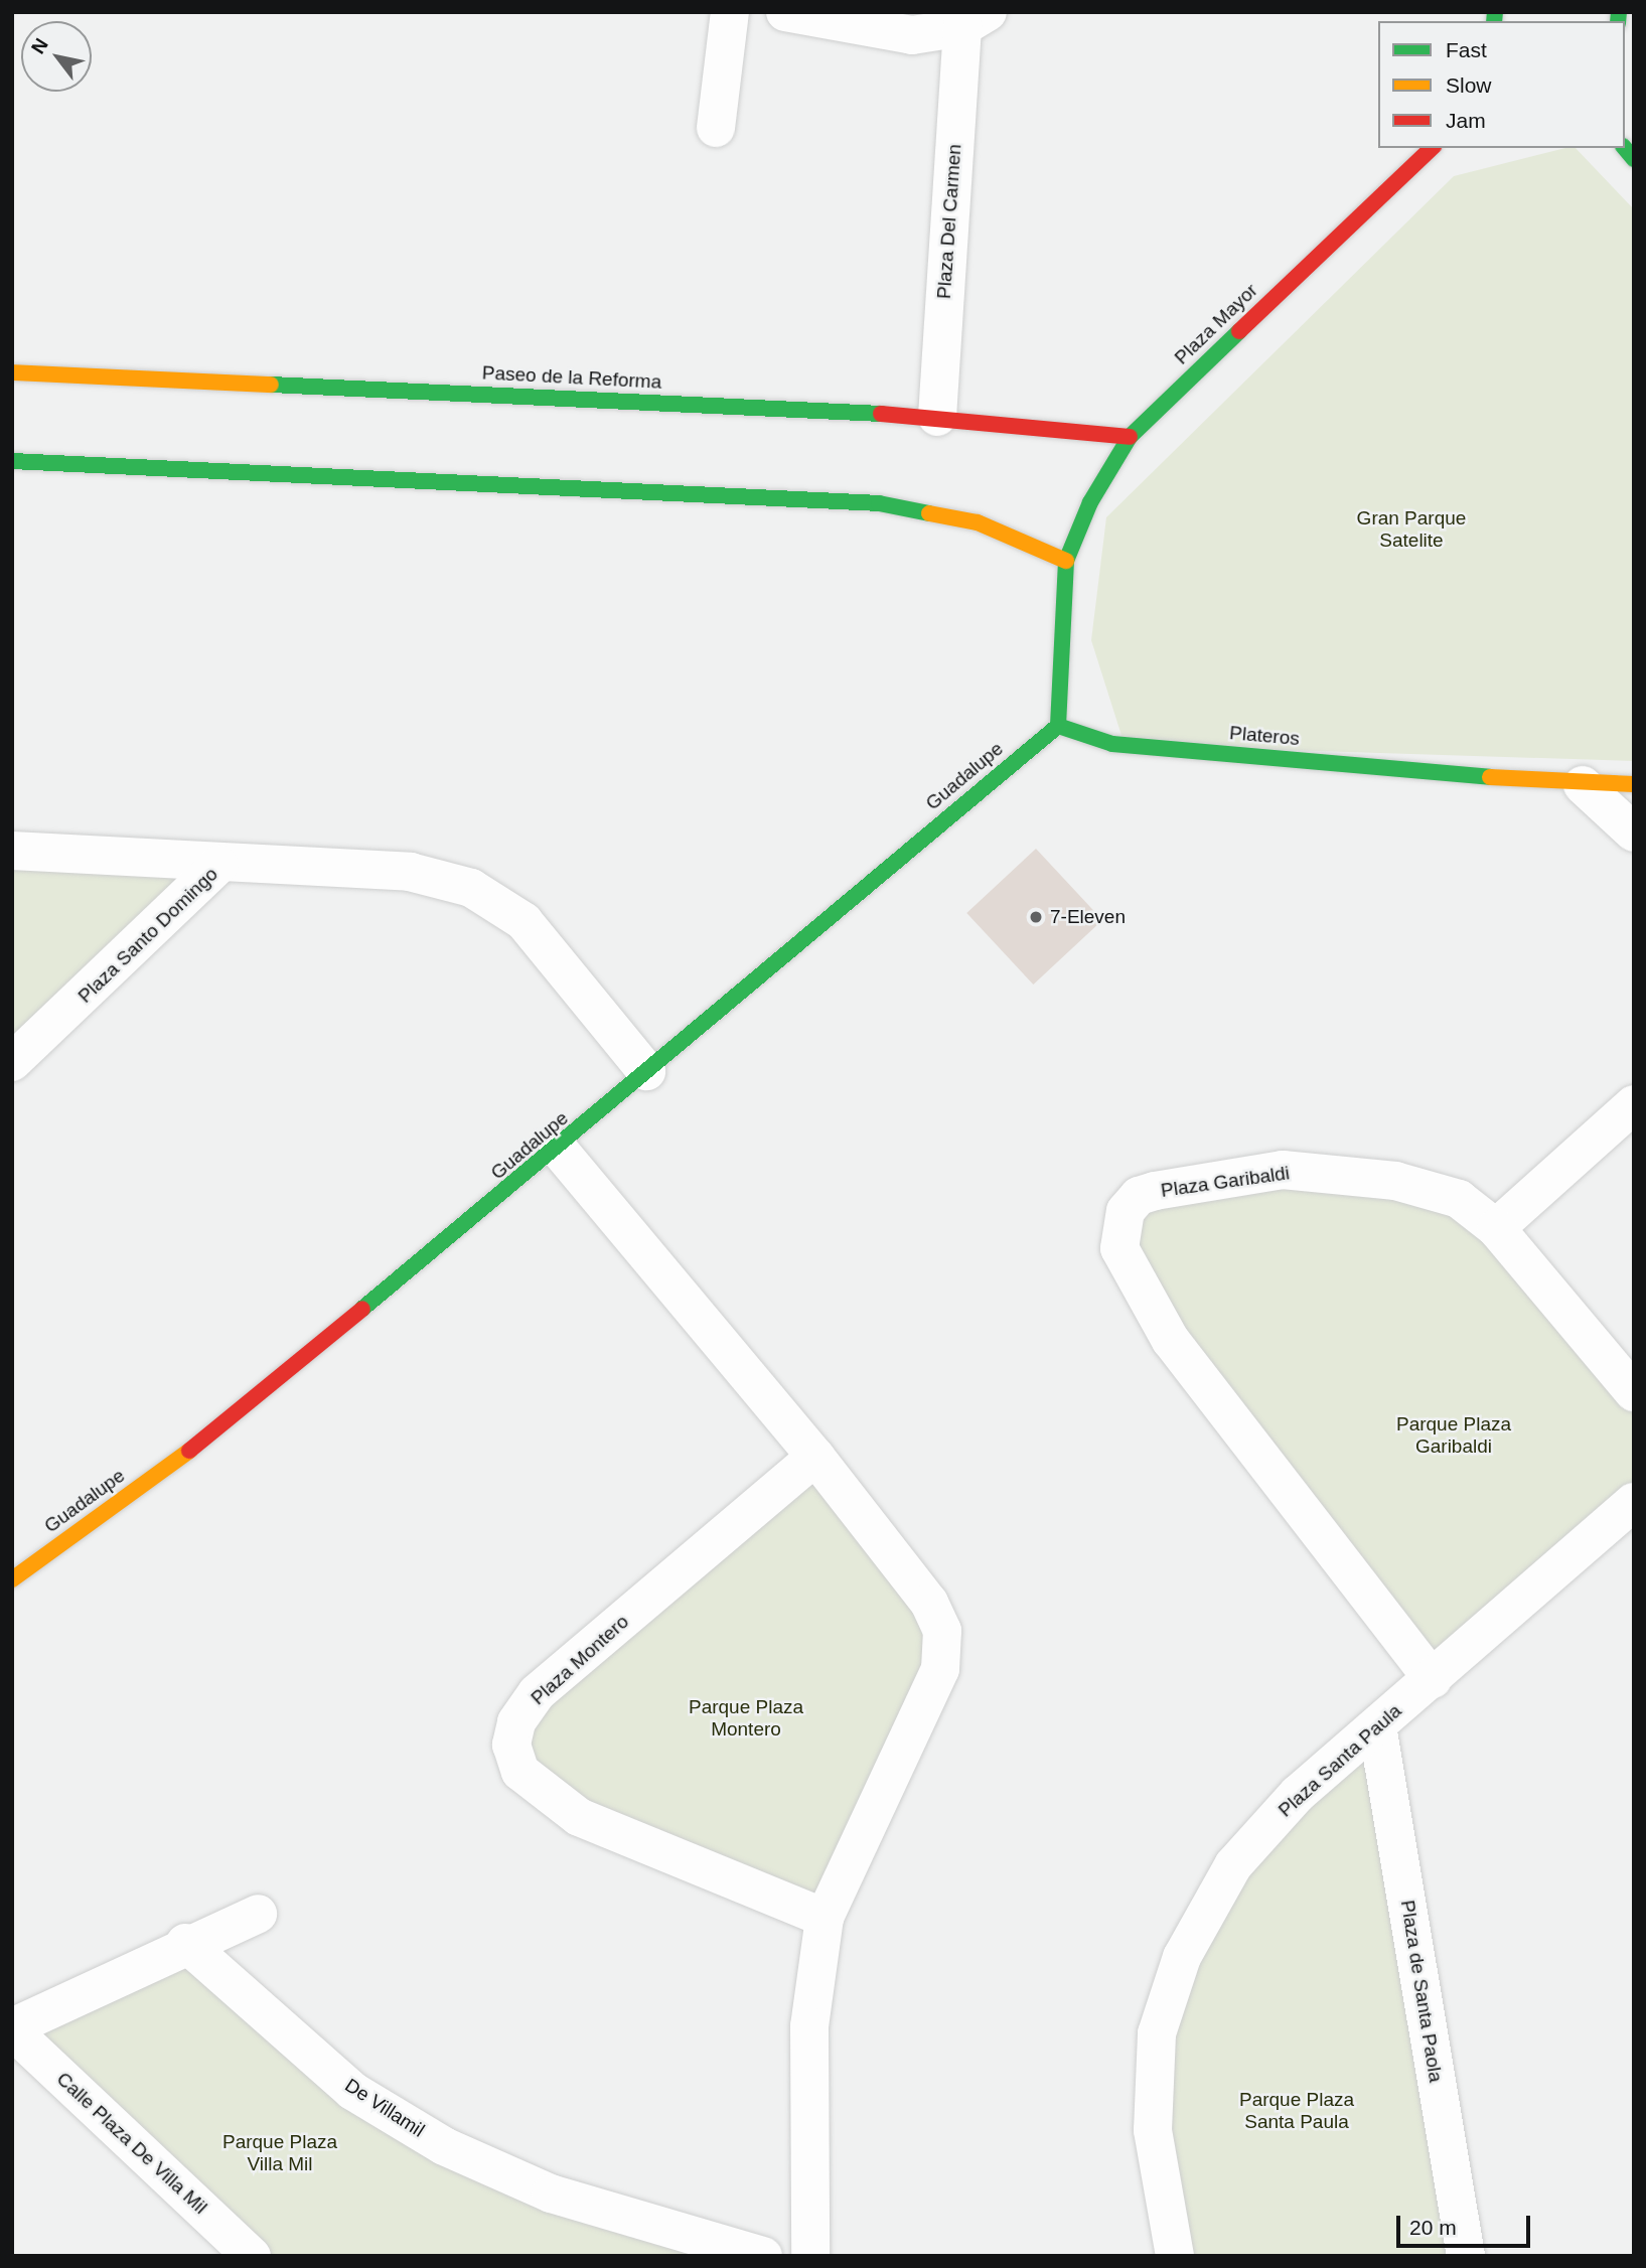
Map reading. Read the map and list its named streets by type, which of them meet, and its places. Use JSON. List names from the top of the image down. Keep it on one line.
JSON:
{"streets":{"street":["Plaza Del Carmen","Plaza Mayor","Paseo de la Reforma","Plateros","Guadalupe","Plaza Santo Domingo","Plaza Garibaldi","Plaza Montero","Plaza Santa Paula","Plaza de Santa Paola","De Villamil","Calle Plaza De Villa Mil"]},"crossings":[["Plaza Del Carmen","Paseo de la Reforma"],["Plaza Mayor","Paseo de la Reforma"],["Plateros","Guadalupe"],["Guadalupe","Plaza Santo Domingo"],["Plaza Garibaldi","Plaza Santa Paula"],["Plaza Santa Paula","Plaza de Santa Paola"]],"parks":["Gran Parque Satelite","Parque Plaza Garibaldi","Parque Plaza Montero","Parque Plaza Santa Paula","Parque Plaza Villa Mil"],"places":["7-Eleven"],"legend":["Fast","Slow","Jam"],"scale_bar":"20 m","north":"top left"}
